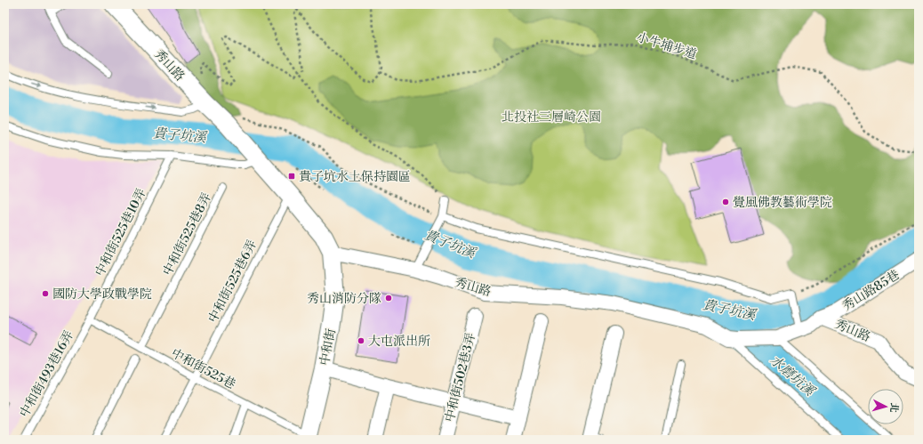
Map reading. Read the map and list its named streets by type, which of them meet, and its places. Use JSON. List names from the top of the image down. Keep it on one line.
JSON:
{"streets":{"street":["秀山路","秀山路85巷","中和街","中和街502巷3弄"],"lane":["中和街525巷10弄","中和街525巷8弄","中和街525巷6弄","中和街525巷","中和街493巷16弄"],"path":["小牛埔步道"]},"crossings":[["秀山路","秀山路85巷"],["秀山路","中和街"],["中和街525巷10弄","中和街525巷"],["中和街525巷10弄","中和街493巷16弄"],["中和街525巷8弄","中和街525巷"],["中和街525巷6弄","中和街525巷"],["中和街","中和街525巷"],["中和街525巷","中和街493巷16弄"]],"water":["貴子坑溪","水磨坑溪"],"parks":["北投社三層崎公園"],"places":{"transit":["貴子坑水土保持園區"],"other":["覺風佛教藝術學院","國防大學政戰學院","秀山消防分隊","大屯派出所"]},"north":"right"}
